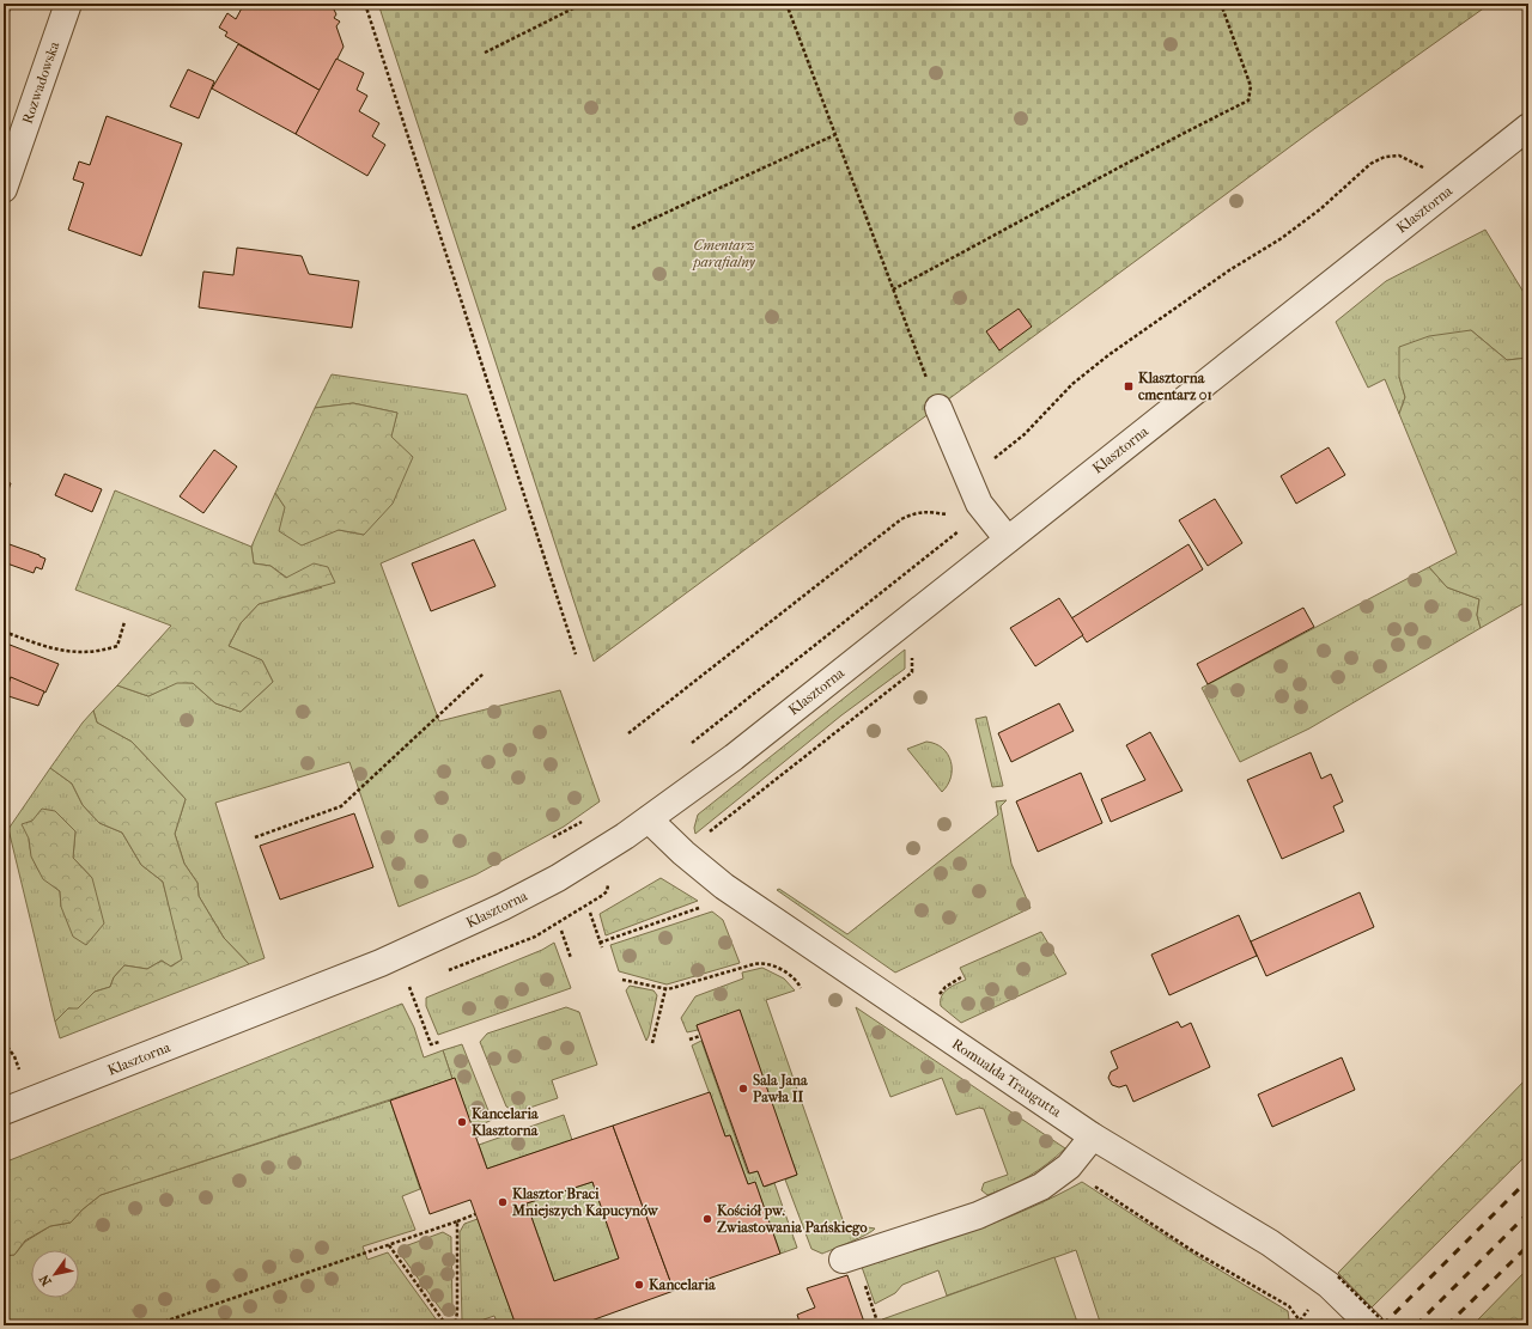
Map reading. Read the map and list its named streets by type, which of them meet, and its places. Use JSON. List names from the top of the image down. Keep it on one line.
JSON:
{"streets":{"street":["Rozwadowska","Klasztorna","Romualda Traugutta"]},"crossings":[["Klasztorna","Romualda Traugutta"]],"parks":["Cmentarz parafialny"],"places":{"transit":["Klasztorna cmentarz 01"],"other":["Sala Jana Pawła II","Kancelaria Klasztorna","Klasztor Braci Mniejszych Kapucynów","Kościół pw. Zwiastowania Pańskiego","Kancelaria"]},"north":"bottom left"}
